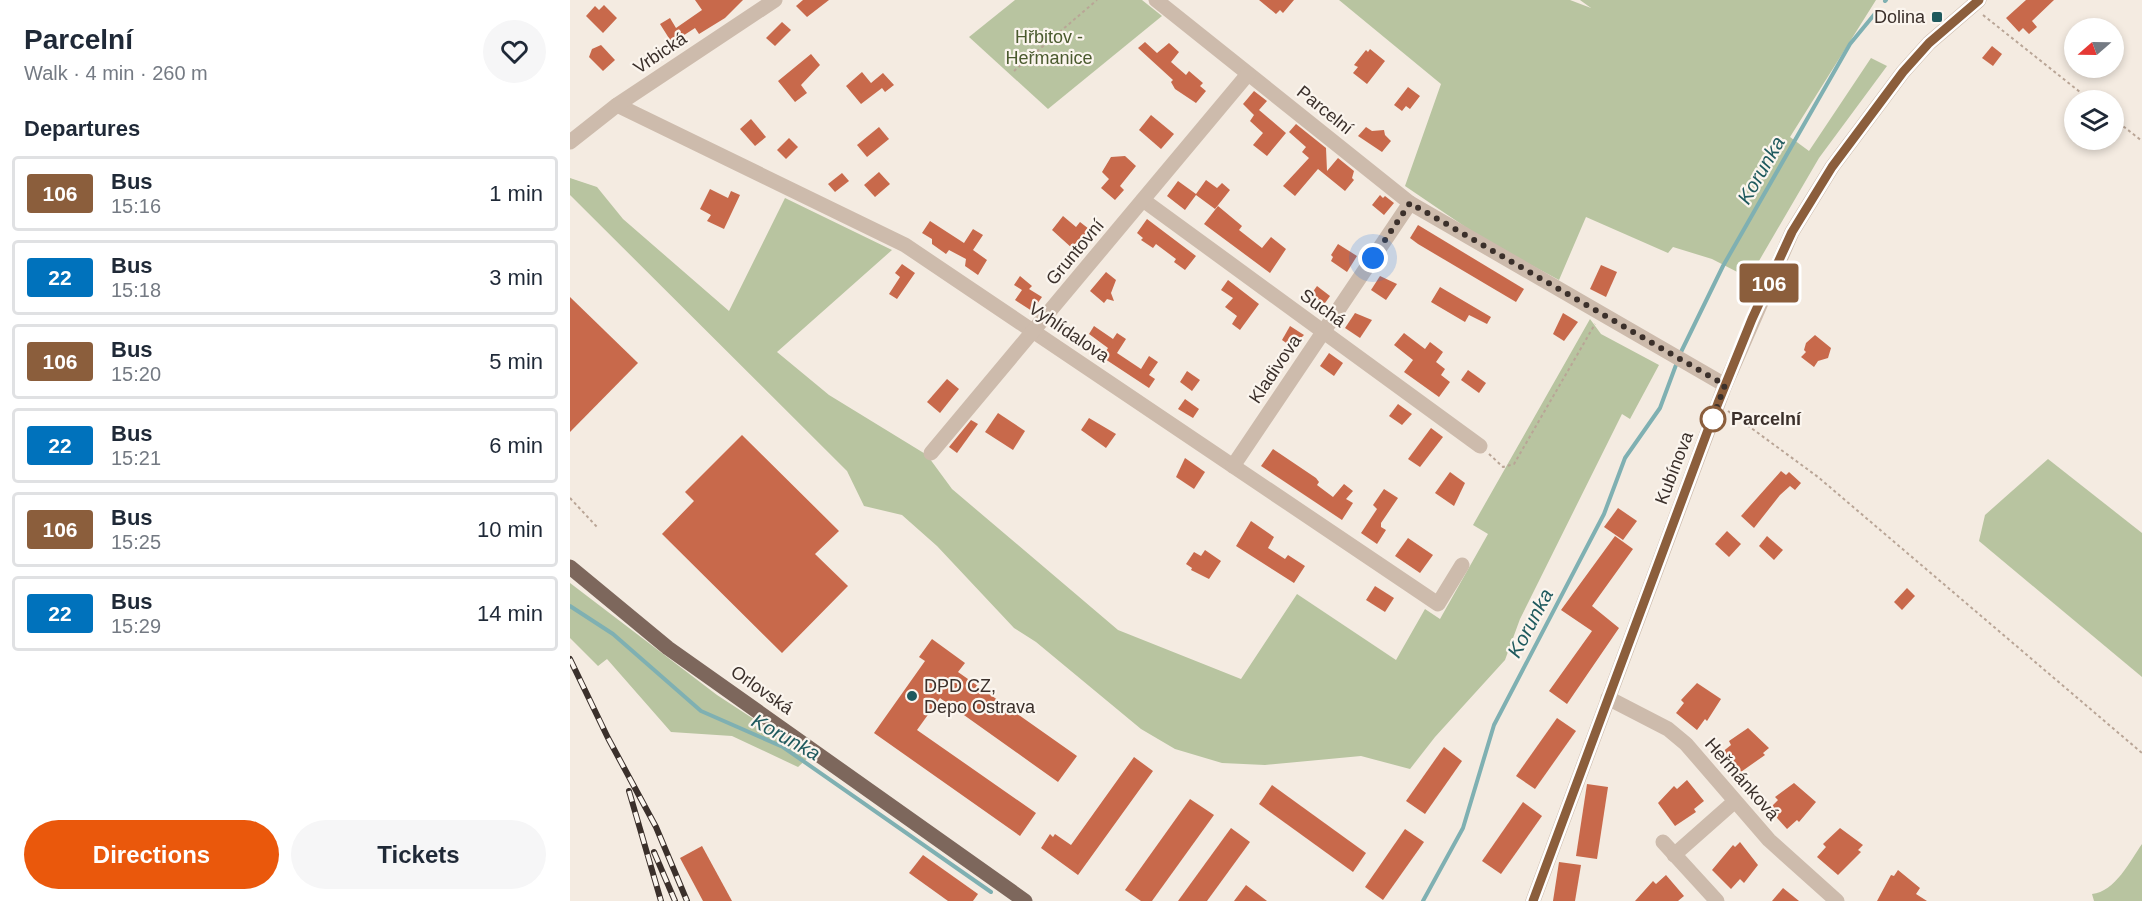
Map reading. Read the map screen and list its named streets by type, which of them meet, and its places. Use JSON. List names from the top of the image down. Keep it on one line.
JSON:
{"streets":{"main road":["Orlovská"],"street":["Vrbická","Parcelní","Gruntovní","Suchá","Vyhlídalova","Kladivova","Kubínova","Heřmánková"]},"crossings":[["Vrbická","Vyhlídalova"],["Parcelní","Gruntovní"],["Parcelní","Kladivova"],["Parcelní","Kubínova"],["Gruntovní","Suchá"],["Gruntovní","Vyhlídalova"],["Suchá","Kladivova"],["Vyhlídalova","Kladivova"],["Kubínova","Heřmánková"]],"water":["Korunka"],"parks":["Hřbitov - Heřmanice"],"places":{"transit":["Dolina"],"other":["Parcelní","DPD CZ, Depo Ostrava"]},"lines":["bus line 106"],"north":"left","page":{"heading":[["Parcelní","Walk · 4 min · 260 m"],"Departures"],"on_map":"106","list":[{"mark":"106","name":"Bus","note":"15:16","value":"1 min"},{"mark":"22","name":"Bus","note":"15:18","value":"3 min"},{"mark":"106","name":"Bus","note":"15:20","value":"5 min"},{"mark":"22","name":"Bus","note":"15:21","value":"6 min"},{"mark":"106","name":"Bus","note":"15:25","value":"10 min"},{"mark":"22","name":"Bus","note":"15:29","value":"14 min"}],"buttons":["Directions","Tickets"]}}
